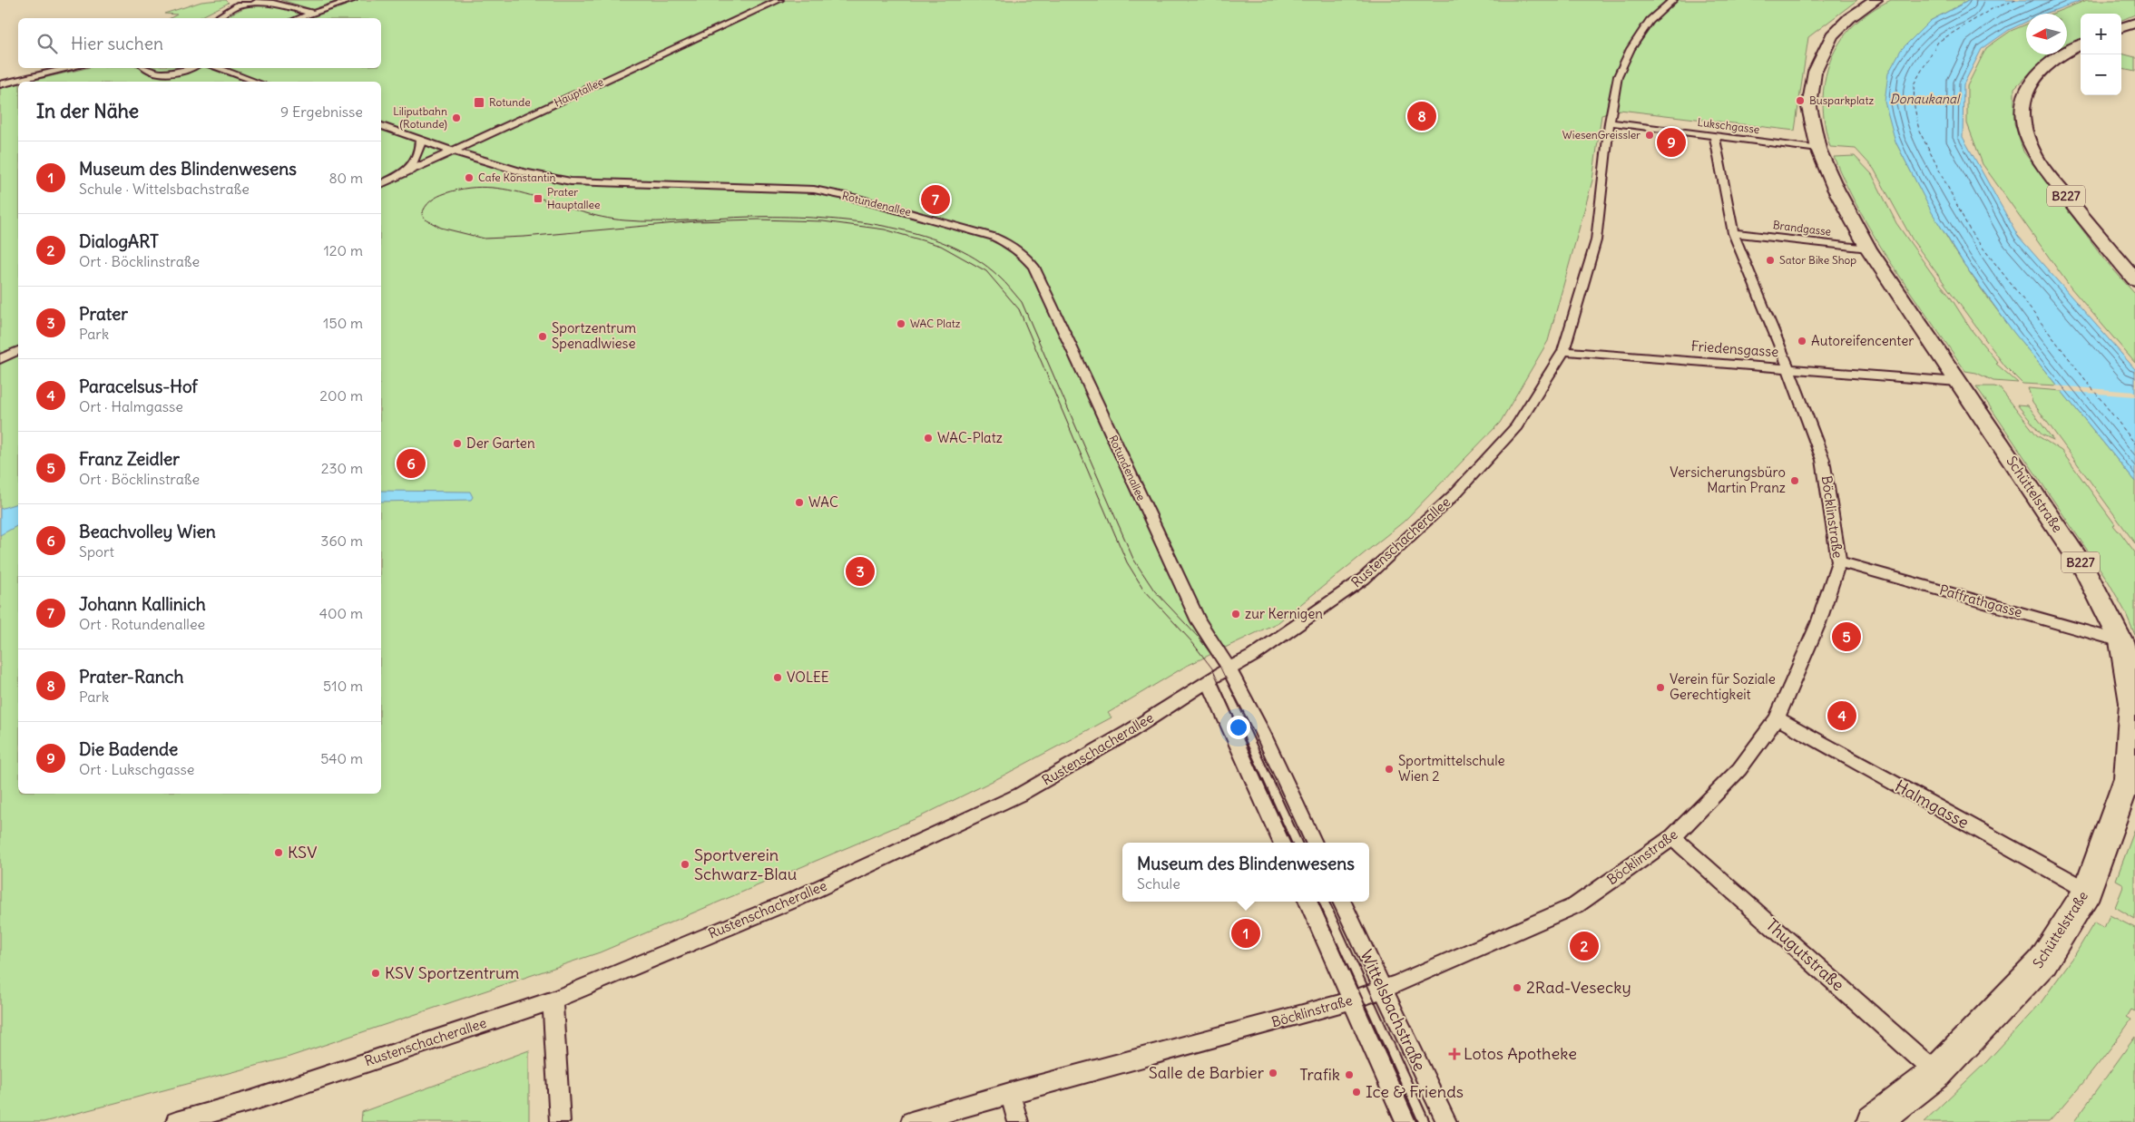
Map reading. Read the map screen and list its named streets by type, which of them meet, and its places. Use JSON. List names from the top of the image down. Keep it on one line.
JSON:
{"streets":{"main road":["B227","Schüttelstraße"],"street":["Hauptallee","Lukschgasse","Rotundenallee","Brandgasse","Friedensgasse","Böcklinstraße","Rustenschacherallee","Paffrathgasse","Halmgasse","Thugutstraße","Wittelsbachstraße"]},"crossings":[["Hauptallee","Rotundenallee"],["Lukschgasse","Schüttelstraße"],["Lukschgasse","Böcklinstraße"],["Lukschgasse","Rustenschacherallee"],["Rotundenallee","Rustenschacherallee"],["Brandgasse","Schüttelstraße"],["Brandgasse","Böcklinstraße"],["Friedensgasse","Schüttelstraße"],["Friedensgasse","Böcklinstraße"],["Friedensgasse","Rustenschacherallee"],["Schüttelstraße","Paffrathgasse"],["Schüttelstraße","Halmgasse"],["Schüttelstraße","Thugutstraße"],["Böcklinstraße","Paffrathgasse"],["Böcklinstraße","Halmgasse"],["Böcklinstraße","Thugutstraße"],["Böcklinstraße","Wittelsbachstraße"]],"water":["Donaukanal"],"places":{"other":["Busparkplatz","Liliputbahn (Rotunde)","WiesenGreissler","Cafe Konstantin","Sator Bike Shop","WAC Platz","Sportzentrum Spenadlwiese","Autoreifencenter","WAC-Platz","Der Garten","Versicherungsbüro Martin Pranz","WAC","zur Kernigen","VOLEE","Verein für Soziale Gerechtigkeit","Sportmittelschule Wien 2","KSV","Sportverein Schwarz-Blau","KSV Sportzentrum","2Rad-Vesecky","Salle de Barbier","Trafik","Ice & Friends"],"transit":["Rotunde","Prater Hauptallee"],"health":["Lotos Apotheke"]},"north":"left","page":{"map_buttons":["+","−"],"search":"Hier suchen","heading":["In der Nähe","9 Ergebnisse"],"pins":["8","9","7","6","3","5","4","1","2"],"list":[{"mark":"1","name":"Museum des Blindenwesens","note":"Schule · Wittelsbachstraße","value":"80 m"},{"mark":"2","name":"DialogART","note":"Ort · Böcklinstraße","value":"120 m"},{"mark":"3","name":"Prater","note":"Park","value":"150 m"},{"mark":"4","name":"Paracelsus-Hof","note":"Ort · Halmgasse","value":"200 m"},{"mark":"5","name":"Franz Zeidler","note":"Ort · Böcklinstraße","value":"230 m"},{"mark":"6","name":"Beachvolley Wien","note":"Sport","value":"360 m"},{"mark":"7","name":"Johann Kallinich","note":"Ort · Rotundenallee","value":"400 m"},{"mark":"8","name":"Prater-Ranch","note":"Park","value":"510 m"},{"mark":"9","name":"Die Badende","note":"Ort · Lukschgasse","value":"540 m"}],"popup":["Museum des Blindenwesens","Schule"]}}
